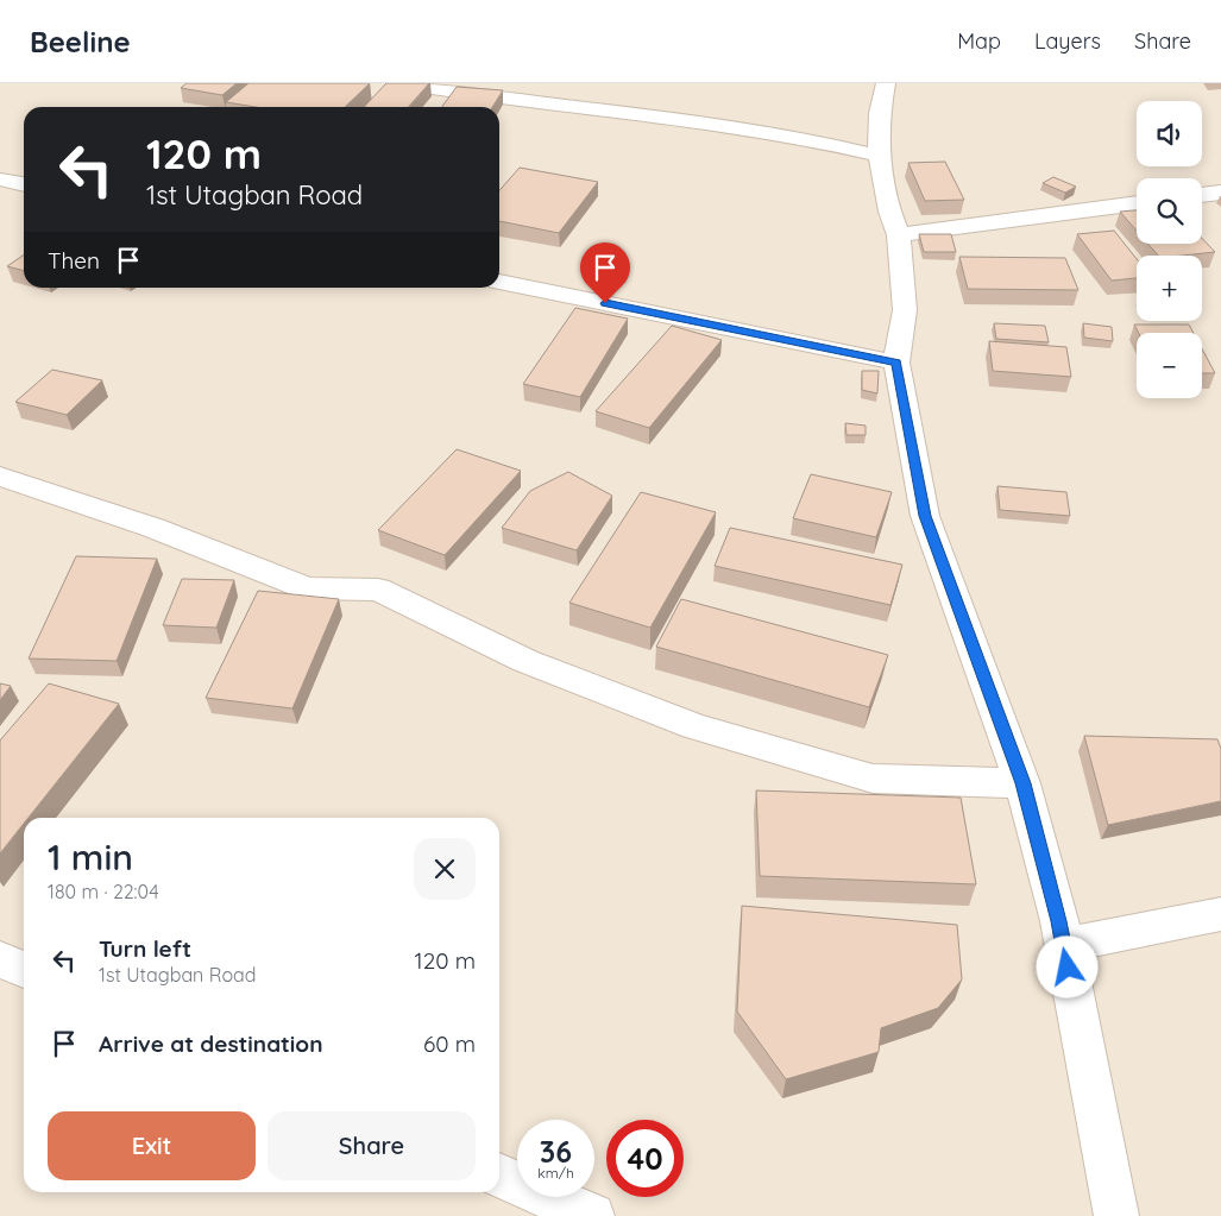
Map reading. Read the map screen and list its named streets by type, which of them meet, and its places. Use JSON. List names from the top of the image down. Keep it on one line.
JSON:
{"page":{"header":"Beeline","nav":["Map","Layers","Share"],"map_buttons":["+","−"],"turn":["120 m","1st Utagban Road"],"then":"Then","heading":["1 min","180 m · 22:04"],"list":[{"name":"Turn left","note":"1st Utagban Road","value":"120 m"},{"name":"Arrive at destination","value":"60 m"}],"buttons":["Exit","Share"],"speed":"36 km/h","limit":"40"}}
